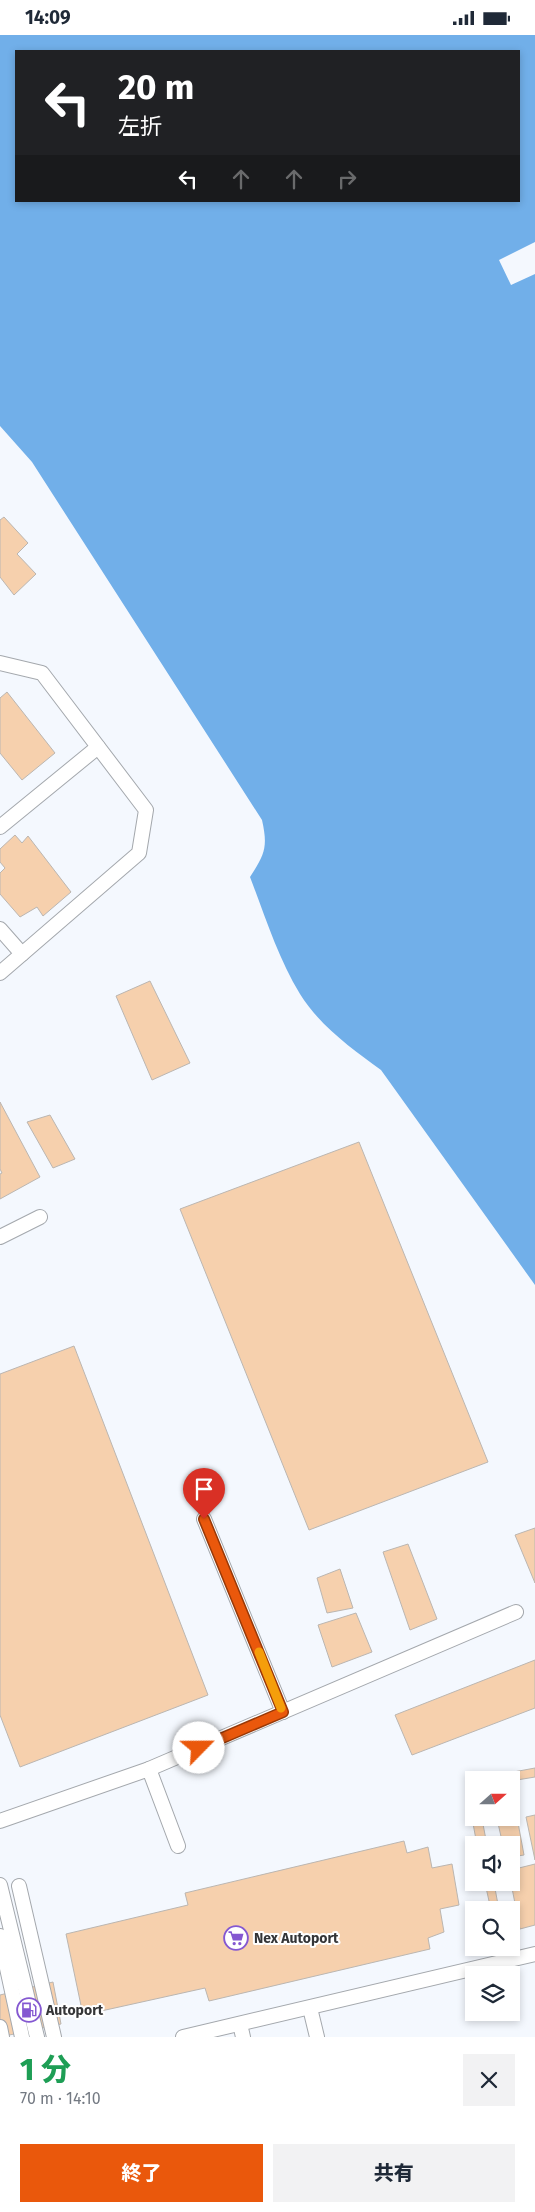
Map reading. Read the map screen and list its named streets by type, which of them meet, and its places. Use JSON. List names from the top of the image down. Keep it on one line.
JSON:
{"places":{"supermarket":["Nex Autoport"],"fuel station":["Autoport"]},"north":"right","page":{"status":"14:09","turn":["20 m","左折"],"heading":["1 分","70 m · 14:10"],"buttons":["終了","共有"]}}
